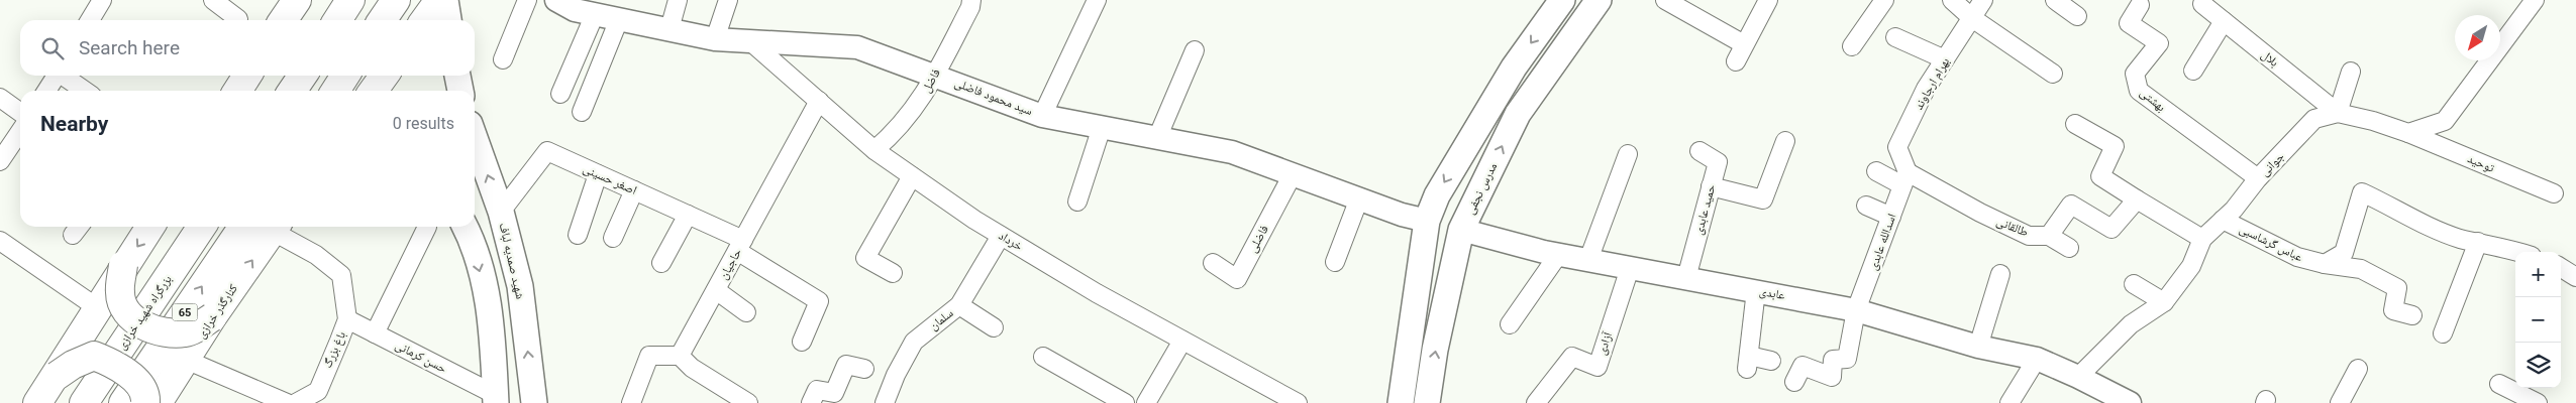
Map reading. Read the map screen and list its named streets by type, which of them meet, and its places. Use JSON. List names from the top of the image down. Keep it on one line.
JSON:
{"streets":{"main road":["مدرس نجفی","شهید صمدیه لباف","کنارگذر خرازی","بزرگراه شهید خرازی","65"],"street":["بلال","فاضل","بهرام ارجاوند","سید محمود فاضلی","بهشتی","توحید","جوانی","اصغر حسینی","حمید عابدی","طالقانی","فاضلی","خرداد","اسدالله عابدی","عباس گرشاسبی","حاجیان","عابدی","سلمان","آزادی","باغ بزرگ","حسن کرمانی"]},"crossings":[["بلال","جوانی"],["فاضل","سید محمود فاضلی"],["فاضل","خرداد"],["بهرام ارجاوند","طالقانی"],["بهرام ارجاوند","اسدالله عابدی"],["سید محمود فاضلی","فاضلی"],["سید محمود فاضلی","خرداد"],["بهشتی","جوانی"],["توحید","جوانی"],["جوانی","عباس گرشاسبی"],["جوانی","عابدی"],["اصغر حسینی","شهید صمدیه لباف"],["اصغر حسینی","حاجیان"],["مدرس نجفی","عابدی"],["حمید عابدی","عابدی"],["طالقانی","اسدالله عابدی"],["خرداد","حاجیان"],["خرداد","سلمان"],["اسدالله عابدی","عابدی"],["عابدی","آزادی"],["باغ بزرگ","حسن کرمانی"]],"north":"bottom left","page":{"search":"Search here","heading":["Nearby","0 results"],"map_buttons":["+","−"]}}
